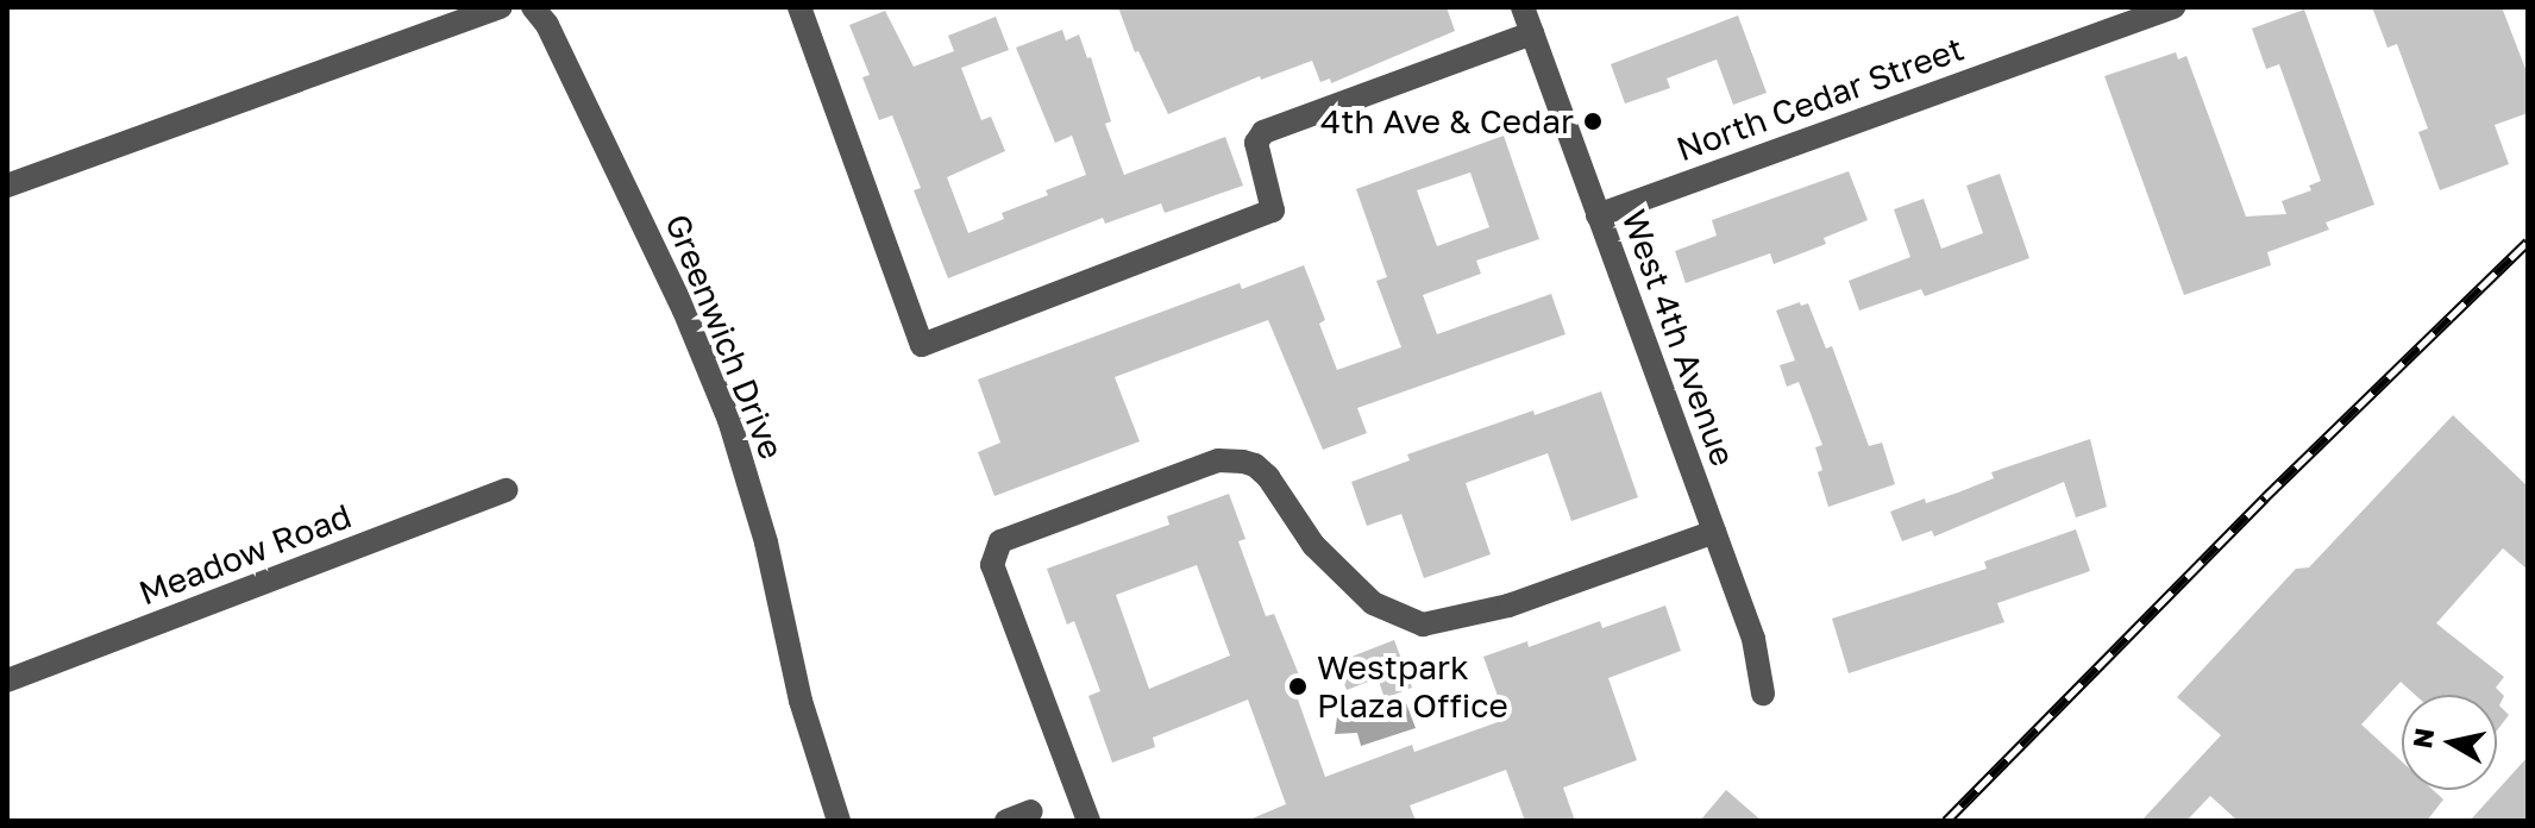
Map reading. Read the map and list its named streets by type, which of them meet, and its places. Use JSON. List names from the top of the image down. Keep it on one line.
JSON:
{"streets":{"street":["North Cedar Street","Greenwich Drive","West 4th Avenue","Meadow Road"]},"crossings":[["North Cedar Street","West 4th Avenue"]],"places":["4th Ave & Cedar","Westpark Plaza Office"],"north":"left"}
